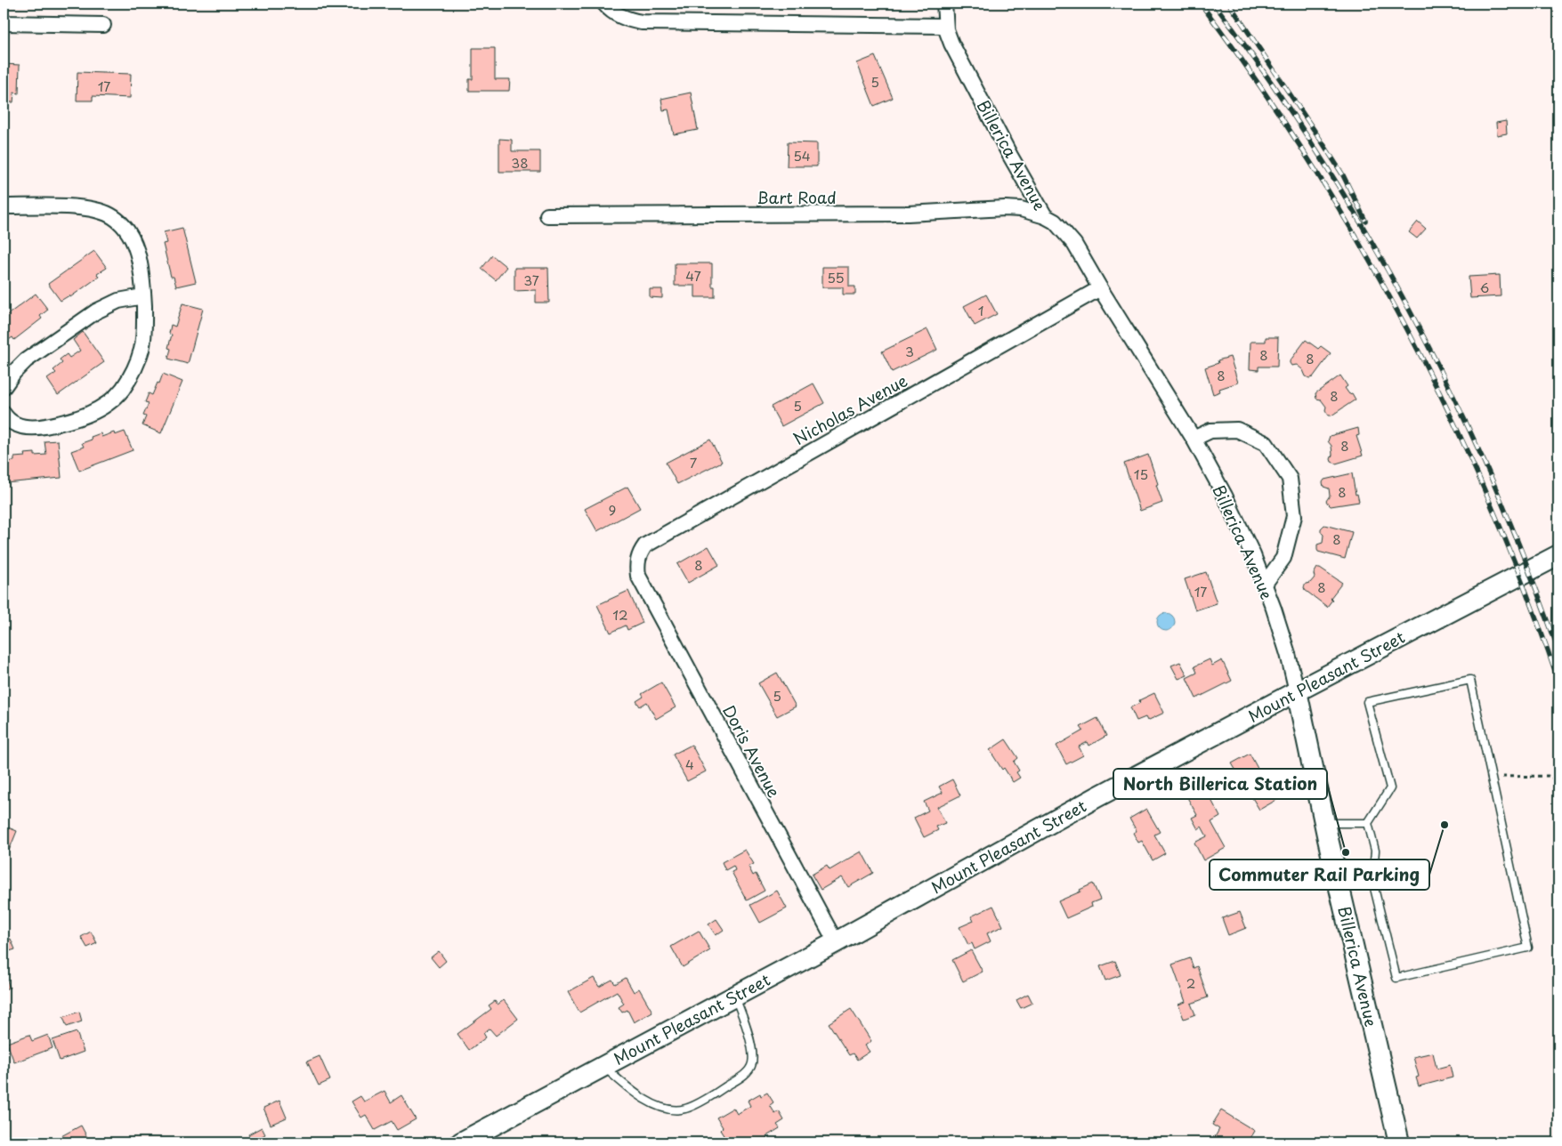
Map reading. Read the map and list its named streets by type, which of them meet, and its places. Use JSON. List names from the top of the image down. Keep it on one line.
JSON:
{"streets":{"main road":["Billerica Avenue","Mount Pleasant Street"],"street":["Bart Road","Nicholas Avenue","Doris Avenue"]},"crossings":[["Billerica Avenue","Bart Road"],["Billerica Avenue","Nicholas Avenue"],["Billerica Avenue","Mount Pleasant Street"],["Nicholas Avenue","Doris Avenue"],["Mount Pleasant Street","Doris Avenue"]],"places":["Commuter Rail Parking","North Billerica Station"],"house_numbers":["5","17","54","38","47","55","37","6","1","3","8","8","8","8","5","8","7","15","8","9","8","8","8","17","12","5","4","2"]}
